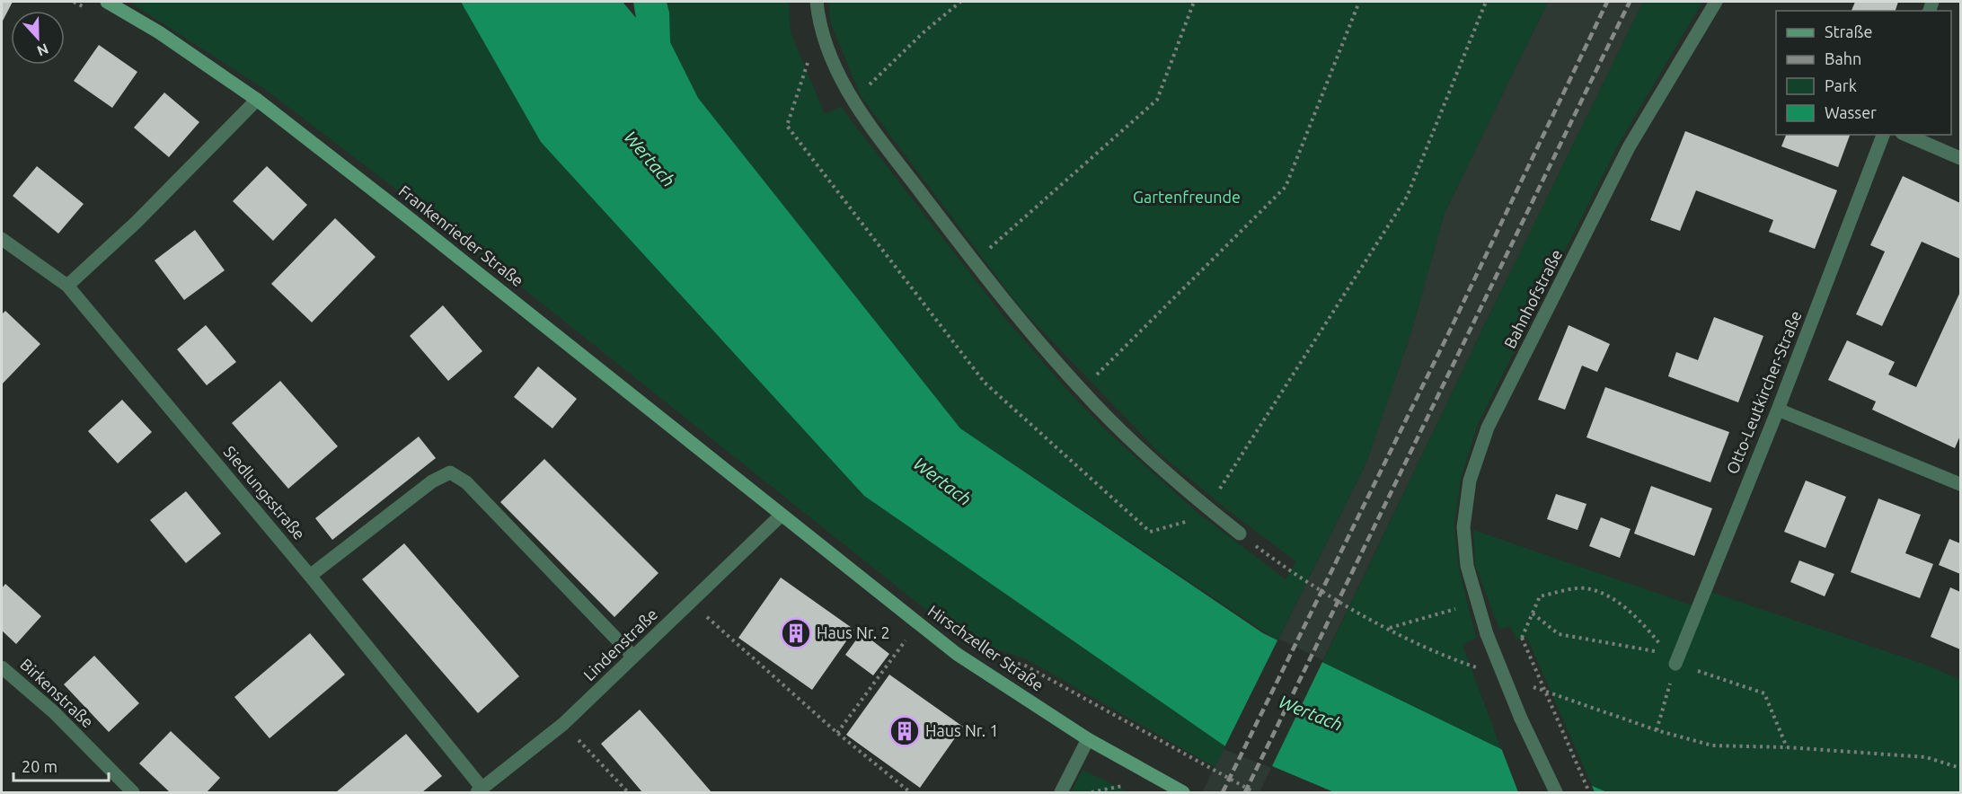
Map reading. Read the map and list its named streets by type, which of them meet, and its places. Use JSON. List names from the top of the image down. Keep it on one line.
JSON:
{"streets":{"street":["Frankenrieder Straße","Bahnhofstraße","Otto-Leutkircher-Straße","Siedlungsstraße","Lindenstraße","Hirschzeller Straße","Birkenstraße"]},"crossings":[["Frankenrieder Straße","Lindenstraße"],["Frankenrieder Straße","Hirschzeller Straße"],["Siedlungsstraße","Lindenstraße"],["Lindenstraße","Hirschzeller Straße"]],"water":["Wertach"],"parks":["Gartenfreunde"],"places":{"building":["Haus Nr. 2","Haus Nr. 1"]},"legend":["Straße","Bahn","Park","Wasser"],"scale_bar":"20 m","north":"bottom"}
